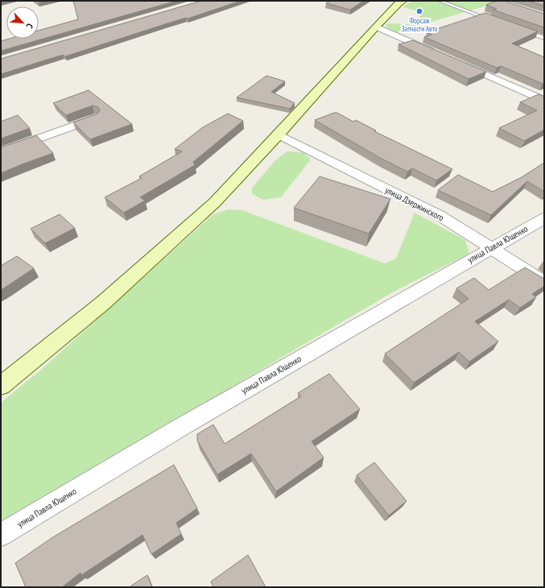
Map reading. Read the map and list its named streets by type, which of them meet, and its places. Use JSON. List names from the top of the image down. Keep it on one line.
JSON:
{"streets":{"street":["улица Дзержинского","улица Павла Ющенко"]},"crossings":[["улица Дзержинского","улица Павла Ющенко"]],"places":["Форсаж Запчасти Авто"],"north":"bottom right"}
